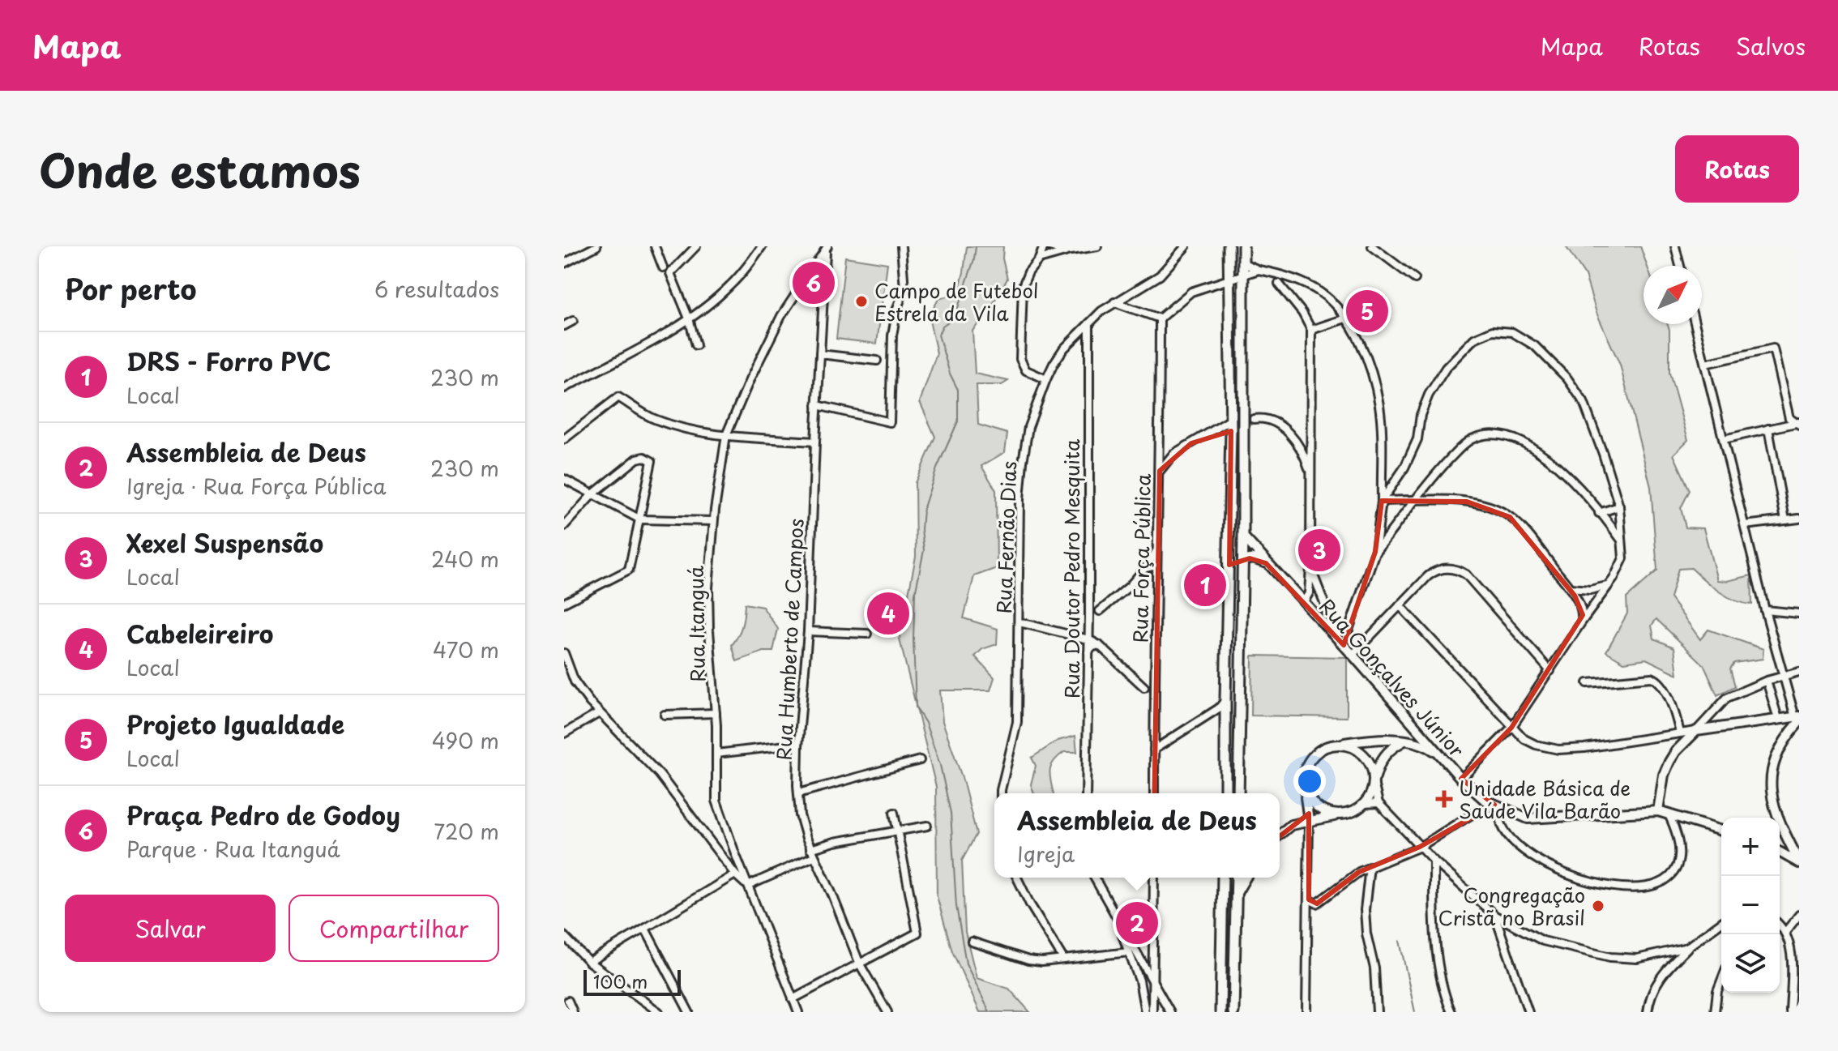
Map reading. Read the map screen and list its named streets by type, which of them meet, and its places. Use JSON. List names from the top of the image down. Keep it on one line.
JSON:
{"streets":{"street":["Rua Fernão Dias","Rua Força Pública","Rua Doutor Pedro Mesquita","Rua Itanguá","Rua Humberto de Campos","Rua Gonçalves Júnior"]},"crossings":[["Rua Itanguá","Rua Humberto de Campos"]],"places":{"other":["Campo de Futebol Estrela da Vila","Congregação Cristã no Brasil"],"health":["Unidade Básica de Saúde Vila Barão"]},"scale_bar":"100 m","north":"top right","page":{"header":"Mapa","nav":["Mapa","Rotas","Salvos"],"title":"Onde estamos","buttons":["Rotas",["Salvar","Compartilhar"]],"heading":["Por perto","6 resultados"],"pins":["6","5","3","1","4","2"],"list":[{"mark":"1","name":"DRS - Forro PVC","note":"Local","value":"230 m"},{"mark":"2","name":"Assembleia de Deus","note":"Igreja · Rua Força Pública","value":"230 m"},{"mark":"3","name":"Xexel Suspensão","note":"Local","value":"240 m"},{"mark":"4","name":"Cabeleireiro","note":"Local","value":"470 m"},{"mark":"5","name":"Projeto Igualdade","note":"Local","value":"490 m"},{"mark":"6","name":"Praça Pedro de Godoy","note":"Parque · Rua Itanguá","value":"720 m"}],"popup":["Assembleia de Deus","Igreja"],"map_buttons":["+","−"],"scale":"100 m"}}
